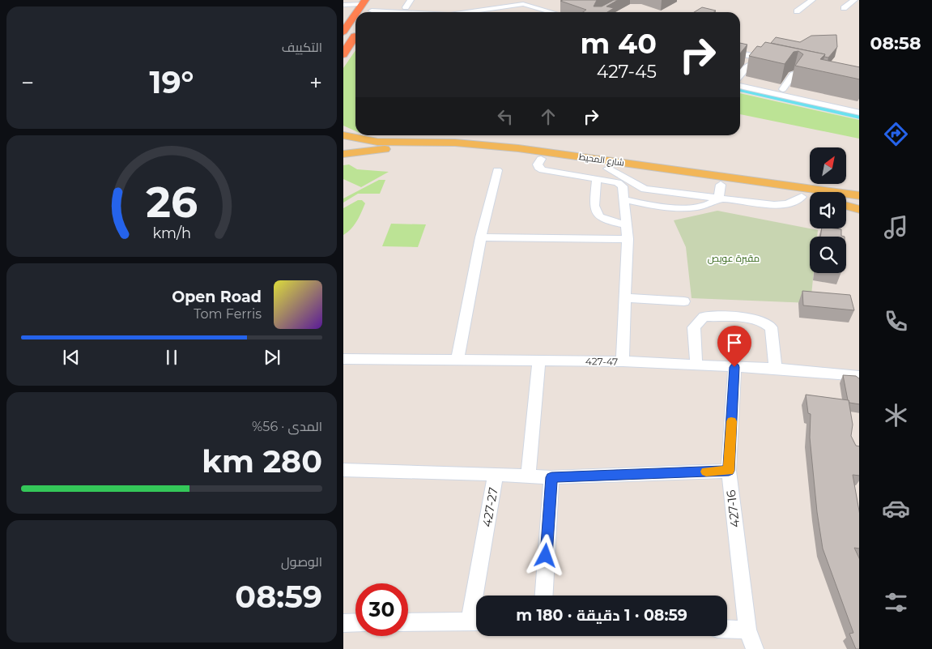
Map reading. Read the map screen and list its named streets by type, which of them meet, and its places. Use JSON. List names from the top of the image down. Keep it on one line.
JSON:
{"streets":{"main road":["شارع المحيط"],"street":["427-47","427-27","427-16"]},"crossings":[["427-47","427-16"]],"parks":["مقبرة عويص"],"north":"top right","page":{"tabs":"08:58","tile":["التكييف",["المدى · 56%","280 km"],["الوصول","08:59"]],"turn":["40 m","427-45"],"heat":["−","19°","+"],"song":["Open Road","Tom Ferris"],"limit":"30","trip":"08:59 · 1 دقيقة · 180 m","gauge":["26","km/h"]}}
